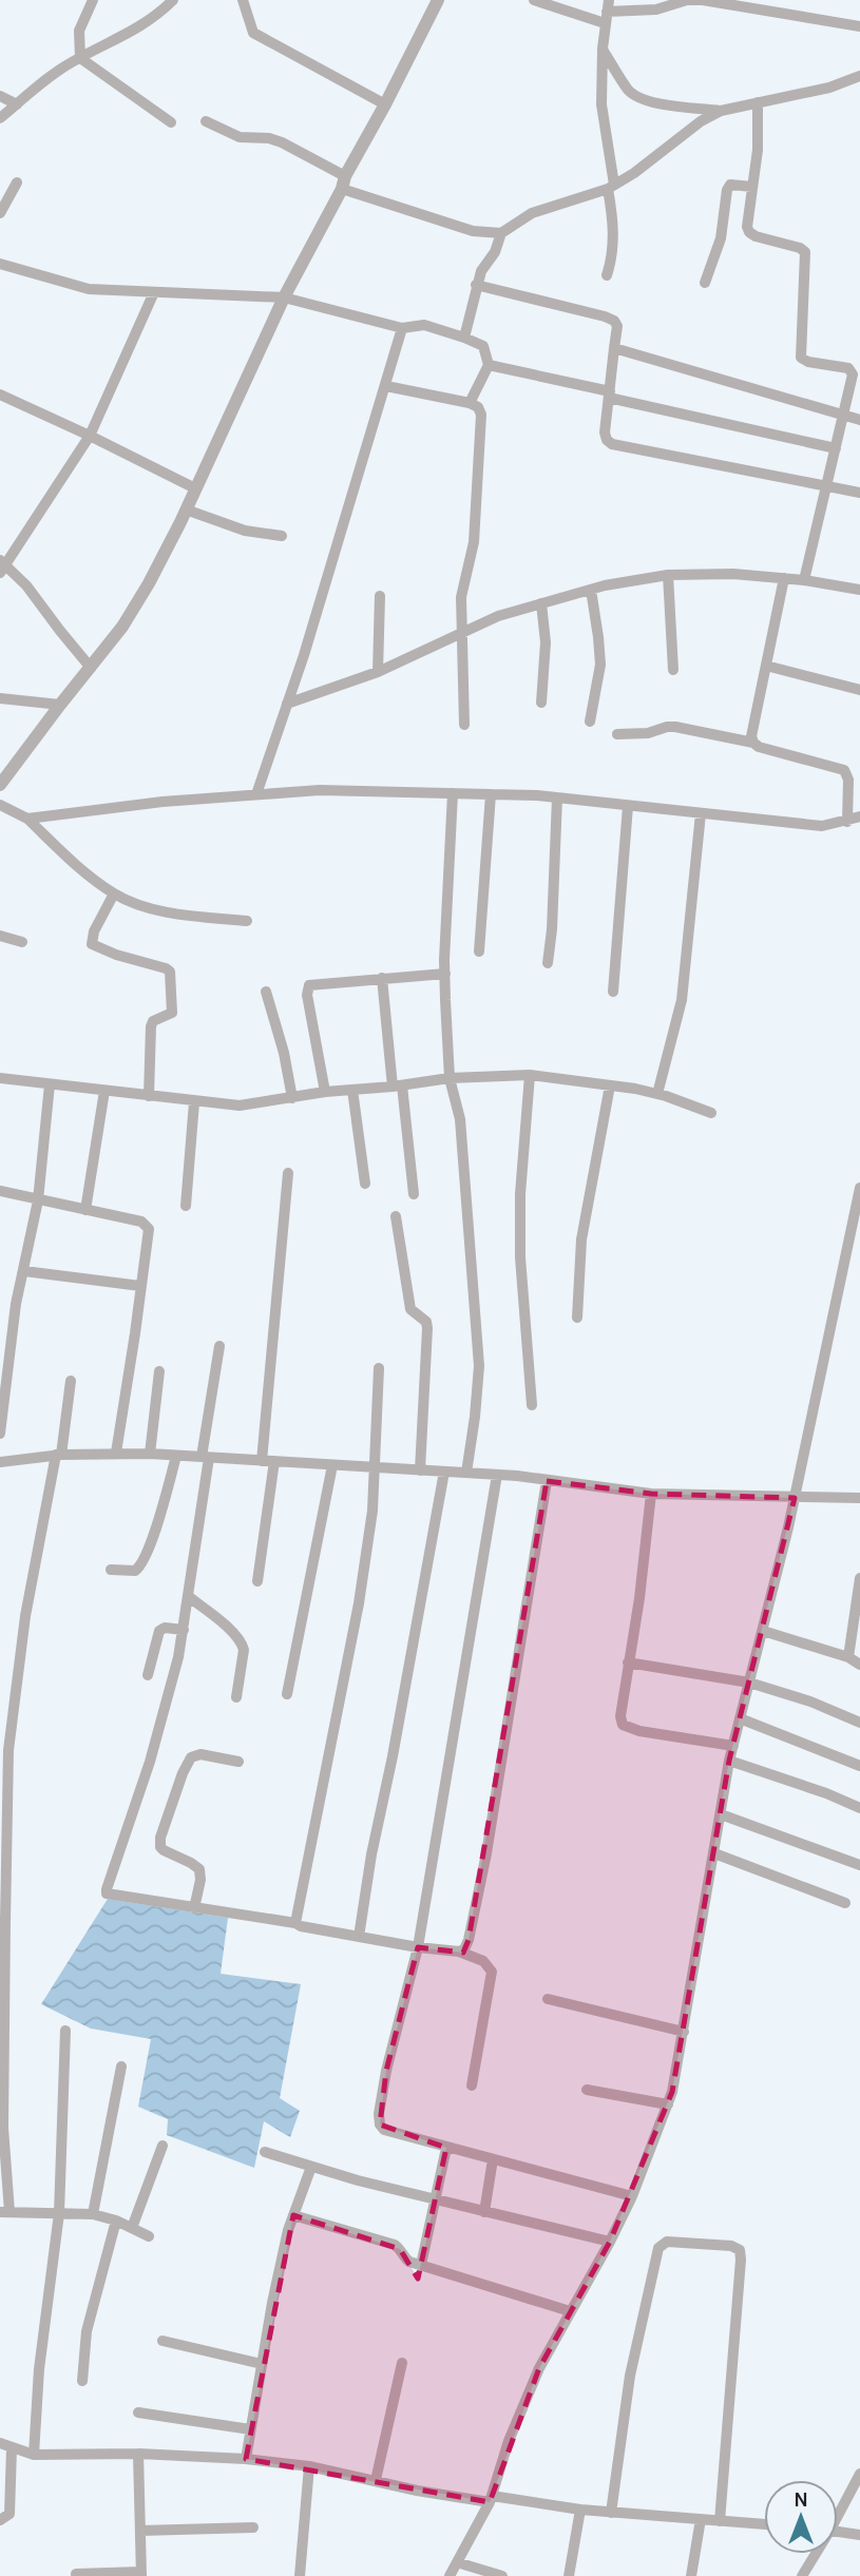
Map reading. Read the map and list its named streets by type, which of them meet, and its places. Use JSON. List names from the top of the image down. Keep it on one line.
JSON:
{"north":"top"}
